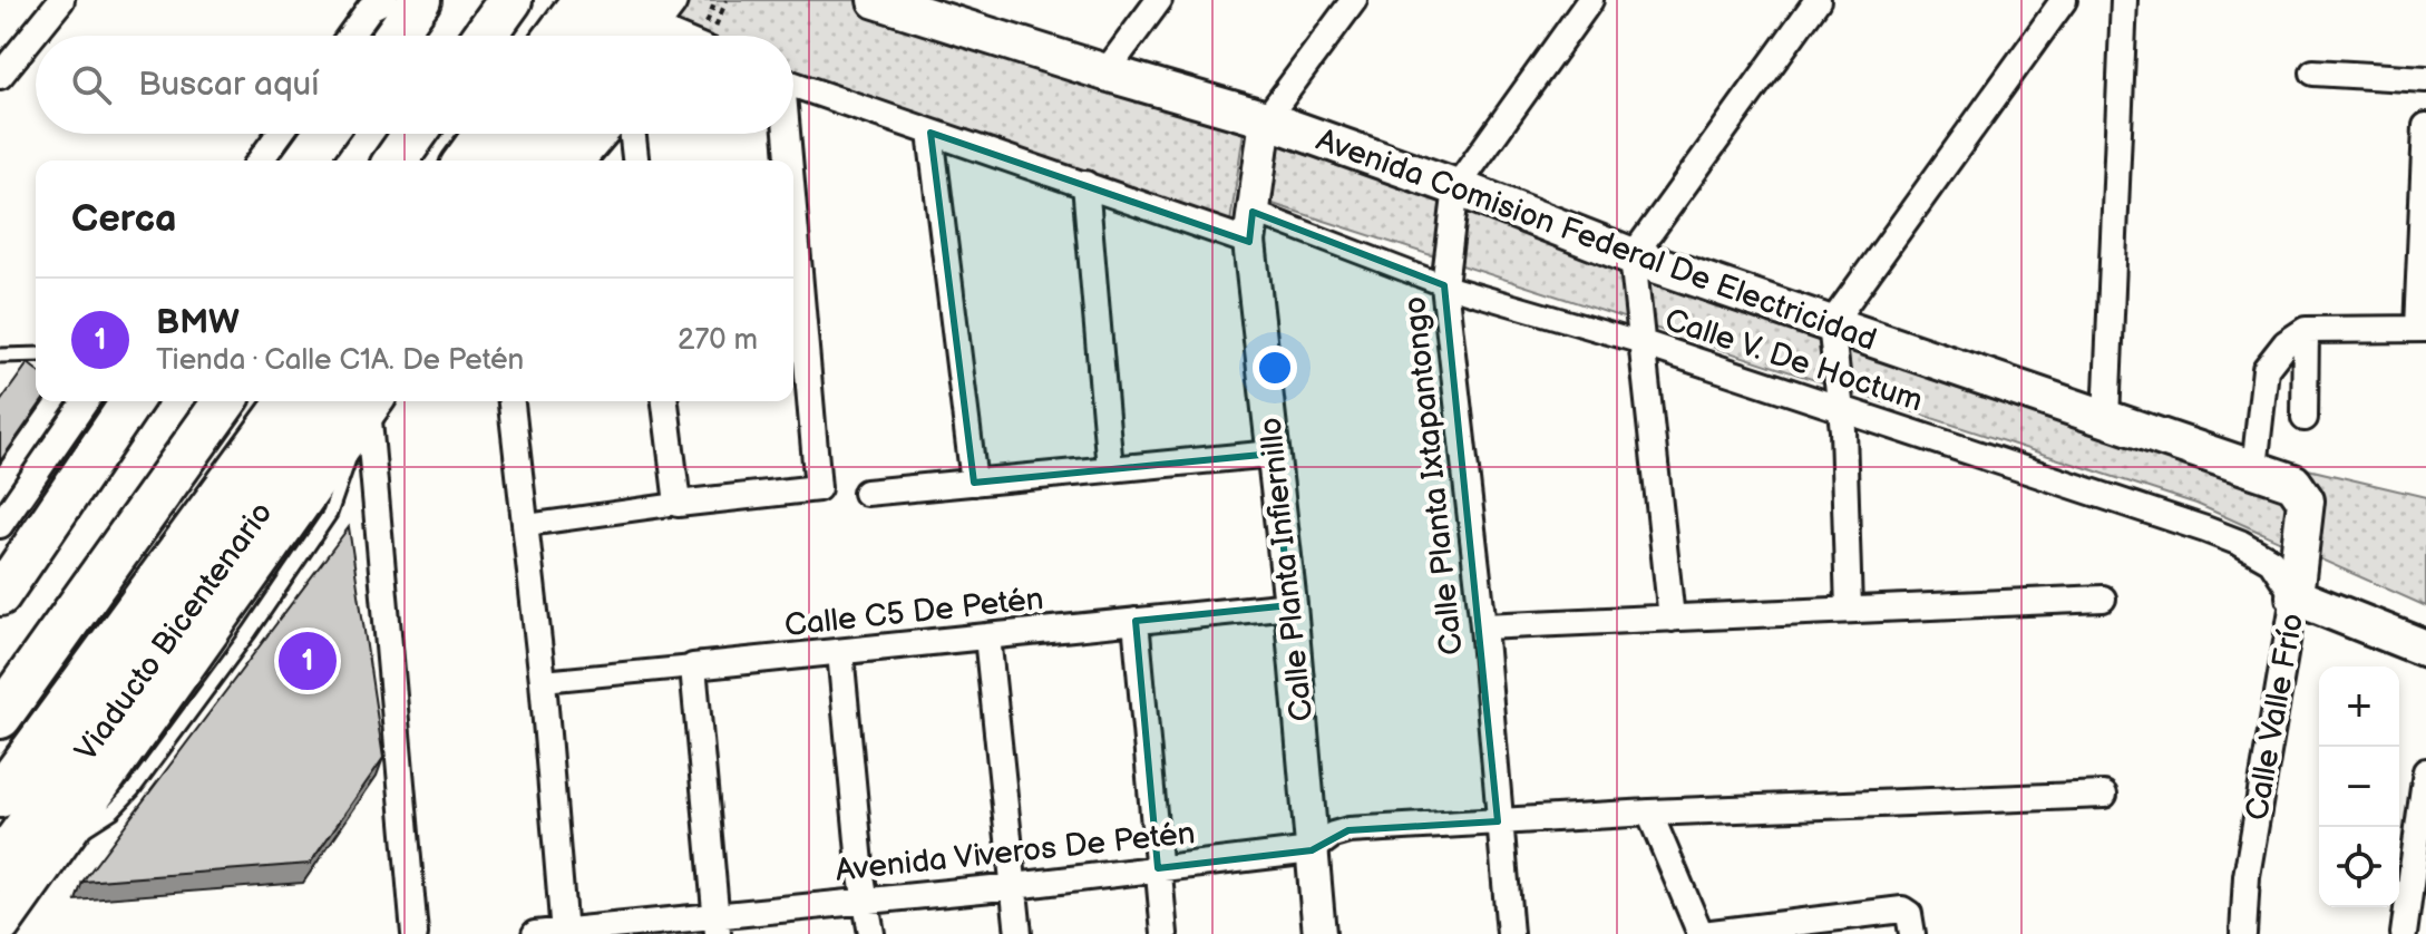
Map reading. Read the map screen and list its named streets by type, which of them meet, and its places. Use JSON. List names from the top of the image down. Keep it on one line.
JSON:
{"streets":{"highway":["Viaducto Bicentenario"],"main road":["Avenida Comision Federal De Electricidad","Calle Valle Frío"],"street":["Calle V. De Hoctum","Calle Planta Ixtapantongo","Calle Planta Infiernillo","Calle C5 De Petén","Avenida Viveros De Petén"]},"crossings":[["Avenida Comision Federal De Electricidad","Calle Planta Ixtapantongo"],["Avenida Comision Federal De Electricidad","Calle Planta Infiernillo"],["Avenida Comision Federal De Electricidad","Calle Valle Frío"],["Calle V. De Hoctum","Calle Planta Ixtapantongo"],["Calle V. De Hoctum","Calle Planta Infiernillo"],["Calle V. De Hoctum","Calle Valle Frío"],["Calle Planta Ixtapantongo","Avenida Viveros De Petén"],["Calle Planta Infiernillo","Calle C5 De Petén"],["Calle Planta Infiernillo","Avenida Viveros De Petén"]],"page":{"search":"Buscar aquí","heading":"Cerca","list":[{"mark":"1","name":"BMW","note":"Tienda · Calle C1A. De Petén","value":"270 m"}],"pins":"1","map_buttons":["+","−"]}}
